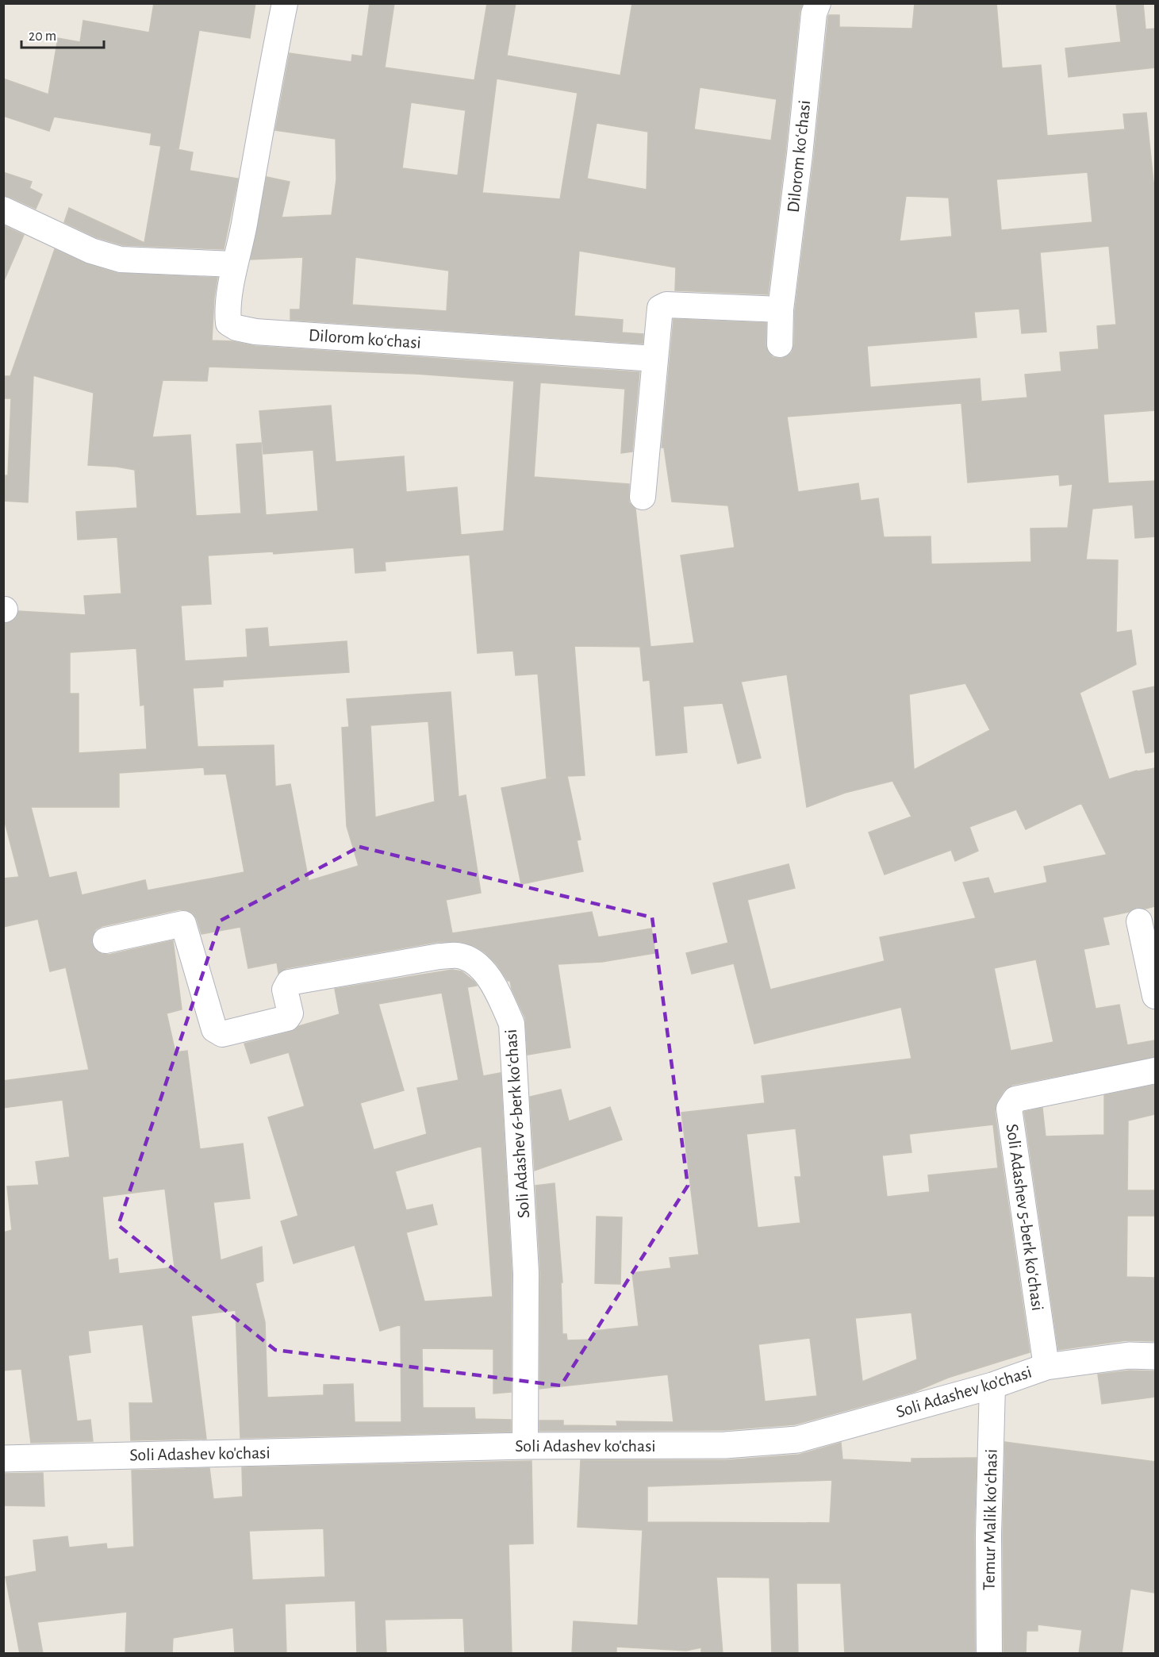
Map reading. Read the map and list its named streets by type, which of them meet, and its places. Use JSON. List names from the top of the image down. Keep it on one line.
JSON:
{"streets":{"street":["Dilorom koʻchasi","Soli Adashev 6-berk koʻchasi","Soli Adashev 5-berk koʻchasi","Soli Adashev ko'chasi","Temur Malik koʻchasi"]},"crossings":[["Soli Adashev 6-berk koʻchasi","Soli Adashev ko'chasi"],["Soli Adashev 5-berk koʻchasi","Soli Adashev ko'chasi"],["Soli Adashev ko'chasi","Temur Malik koʻchasi"]],"scale_bar":"20 m"}
